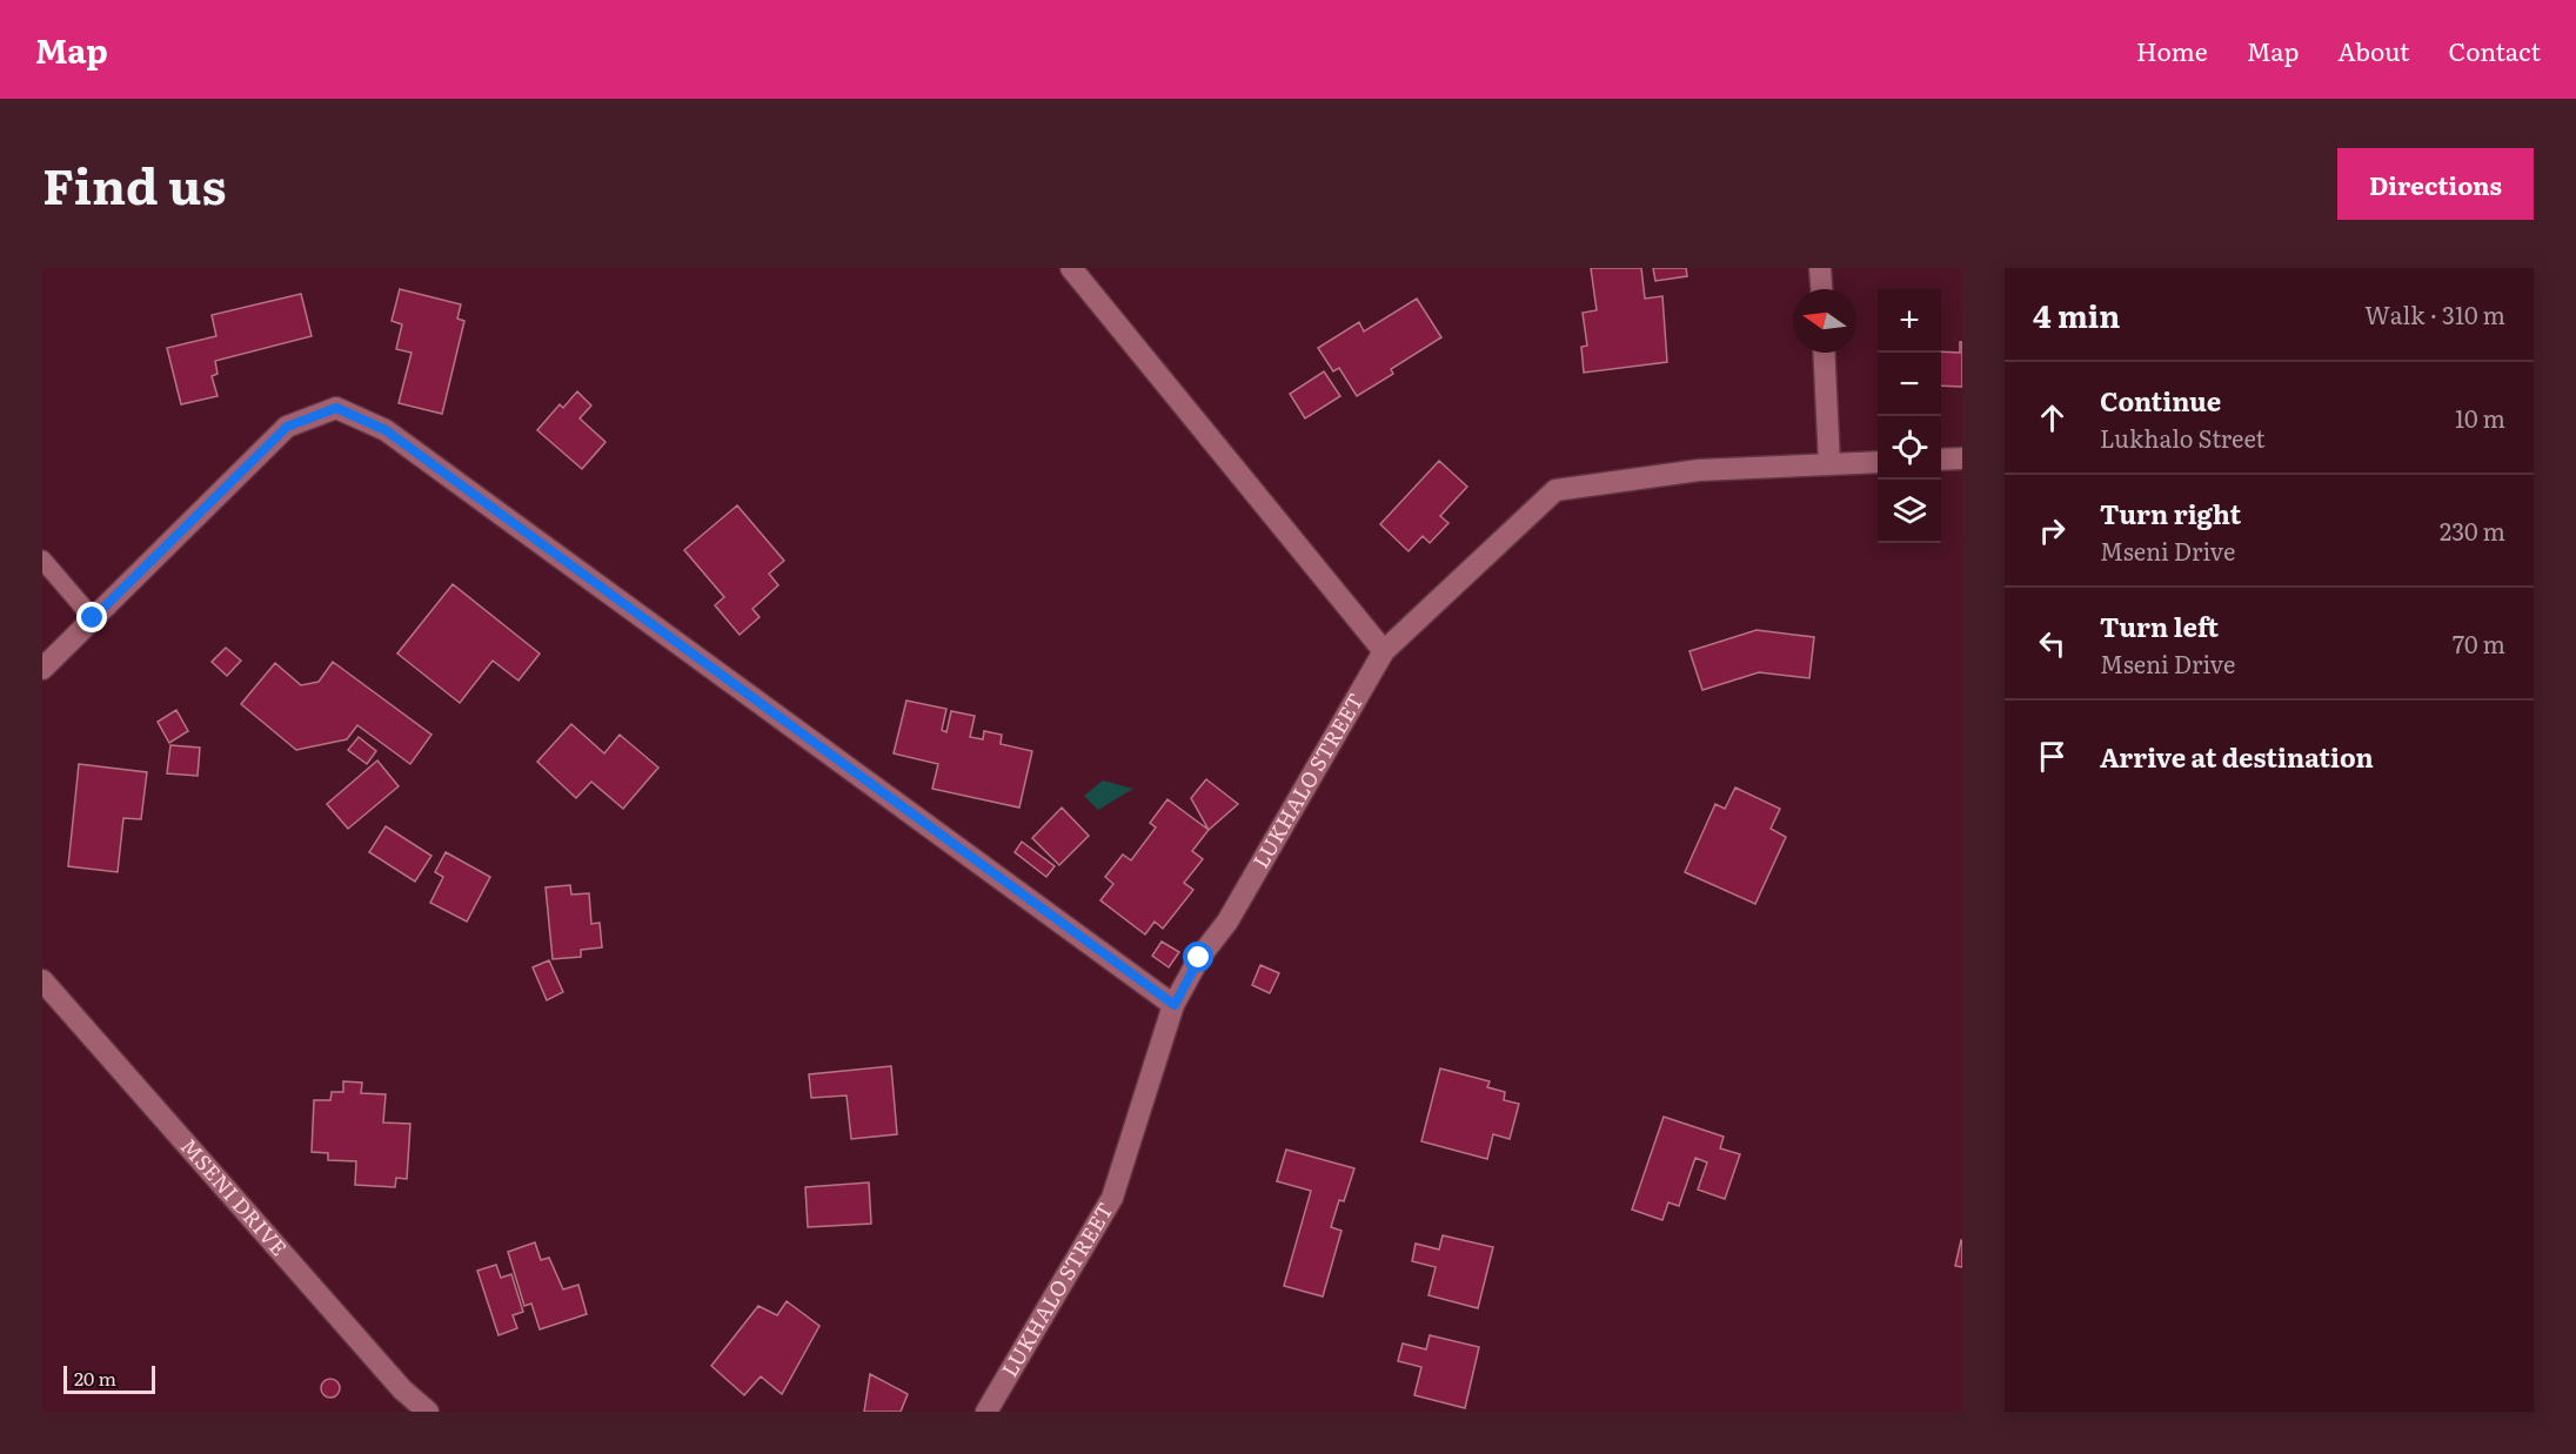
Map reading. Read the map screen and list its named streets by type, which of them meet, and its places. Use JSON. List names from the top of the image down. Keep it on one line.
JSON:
{"streets":{"street":["LUKHALO STREET","MSENI DRIVE"]},"scale_bar":"20 m","north":"left","page":{"header":"Map","nav":["Home","Map","About","Contact"],"title":"Find us","buttons":"Directions","heading":["4 min","Walk · 310 m"],"map_buttons":["+","−"],"list":[["Continue","Lukhalo Street","10 m"],["Turn right","Mseni Drive","230 m"],["Turn left","Mseni Drive","70 m"],"Arrive at destination"],"scale":"20 m"}}
